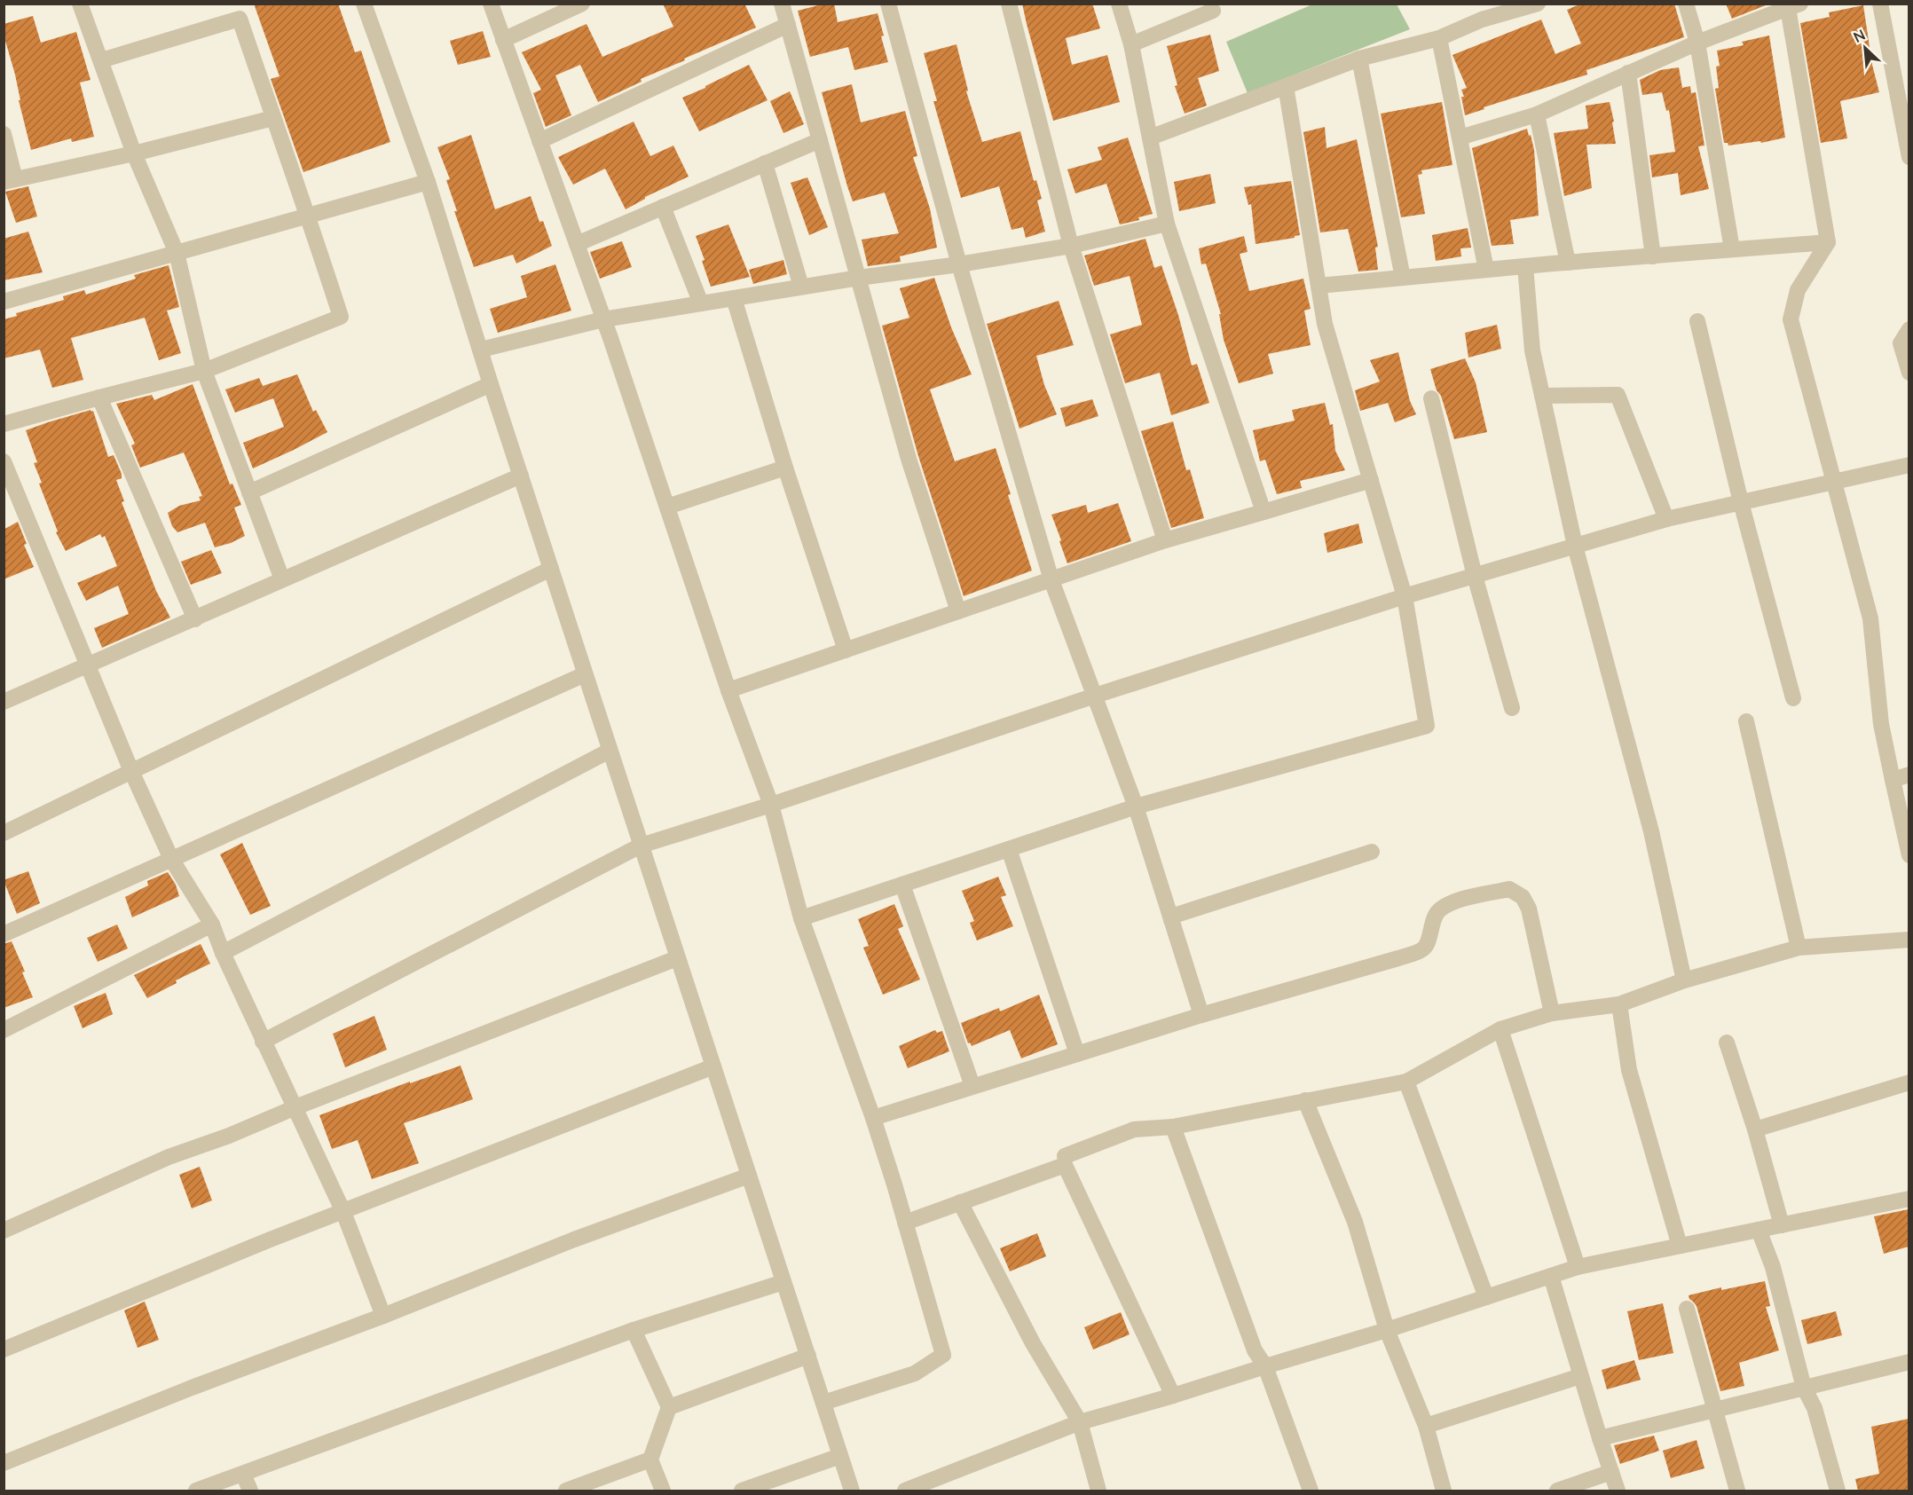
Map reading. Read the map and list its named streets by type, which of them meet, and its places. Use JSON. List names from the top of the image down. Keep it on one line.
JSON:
{"north":"top left"}
